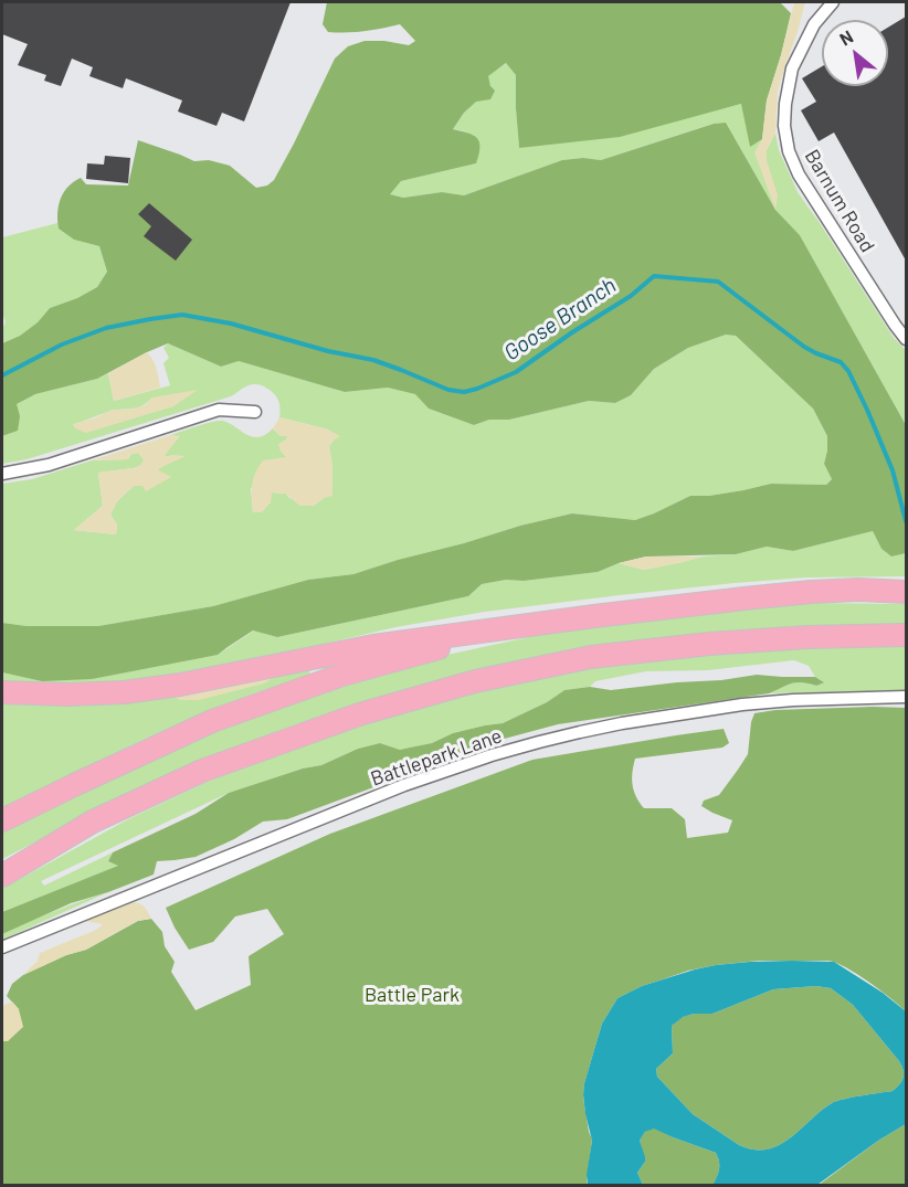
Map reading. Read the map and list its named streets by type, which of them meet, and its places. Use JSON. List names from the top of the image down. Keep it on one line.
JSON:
{"streets":{"street":["Barnum Road","Battlepark Lane"]},"water":["Goose Branch"],"parks":["Battle Park"],"north":"top left"}
